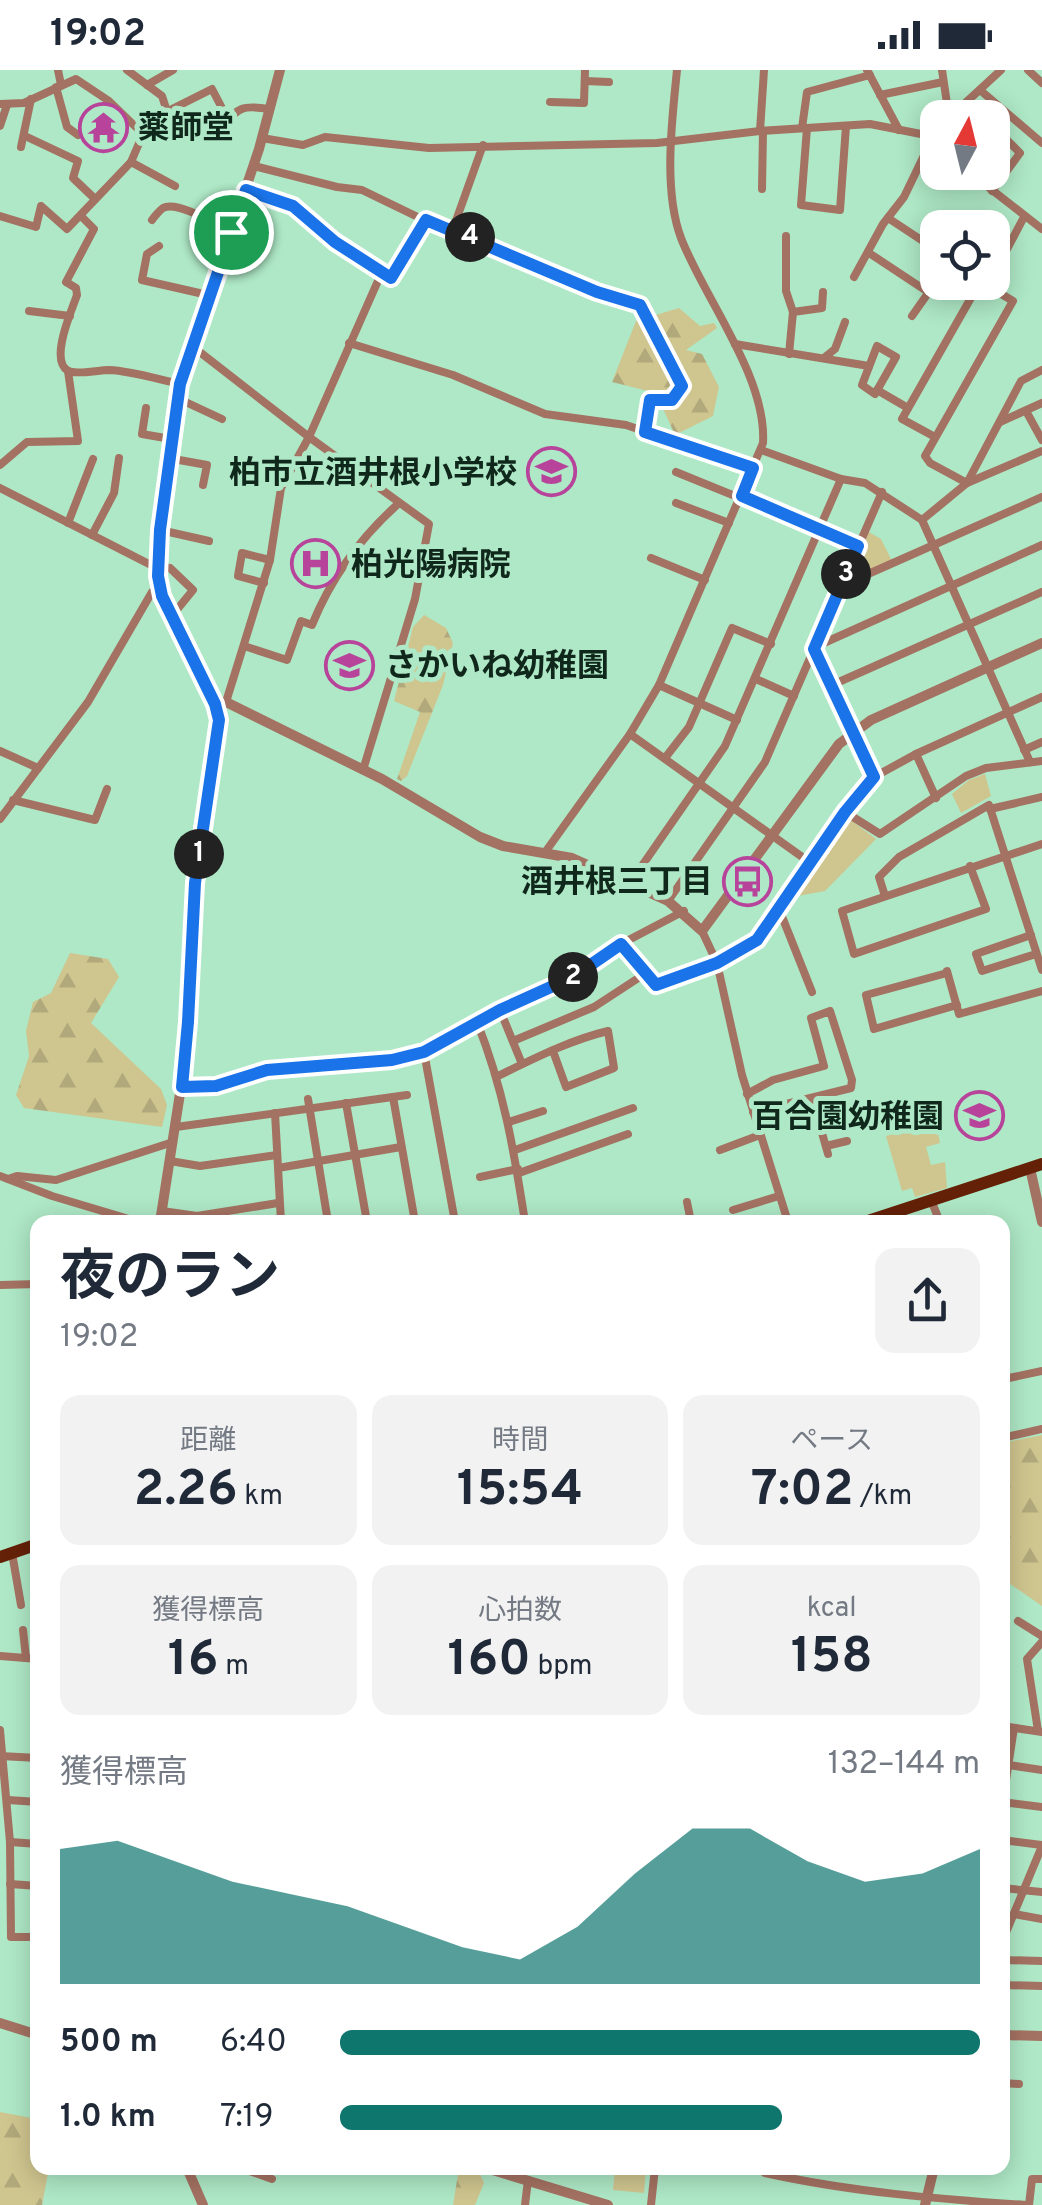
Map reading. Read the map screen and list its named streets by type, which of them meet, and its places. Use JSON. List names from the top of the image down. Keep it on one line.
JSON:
{"places":{"temple":["薬師堂"],"school or university":["柏市立酒井根小学校","さかいね幼稚園","百合園幼稚園"],"hospital":["柏光陽病院"],"bus stop":["酒井根三丁目"]},"north":"top","page":{"status":"19:02","pins":["4","3","1","2"],"heading":["夜のラン","19:02"],"stats":[["距離","2.26 km"],["時間","15:54"],["ペース","7:02 /km"],["獲得標高","16 m"],["心拍数","160 bpm"],["kcal","158"]],"chart":["獲得標高","132–144 m"],"list":[{"name":"500 m","note":"6:40"},{"name":"1.0 km","note":"7:19"}]}}
